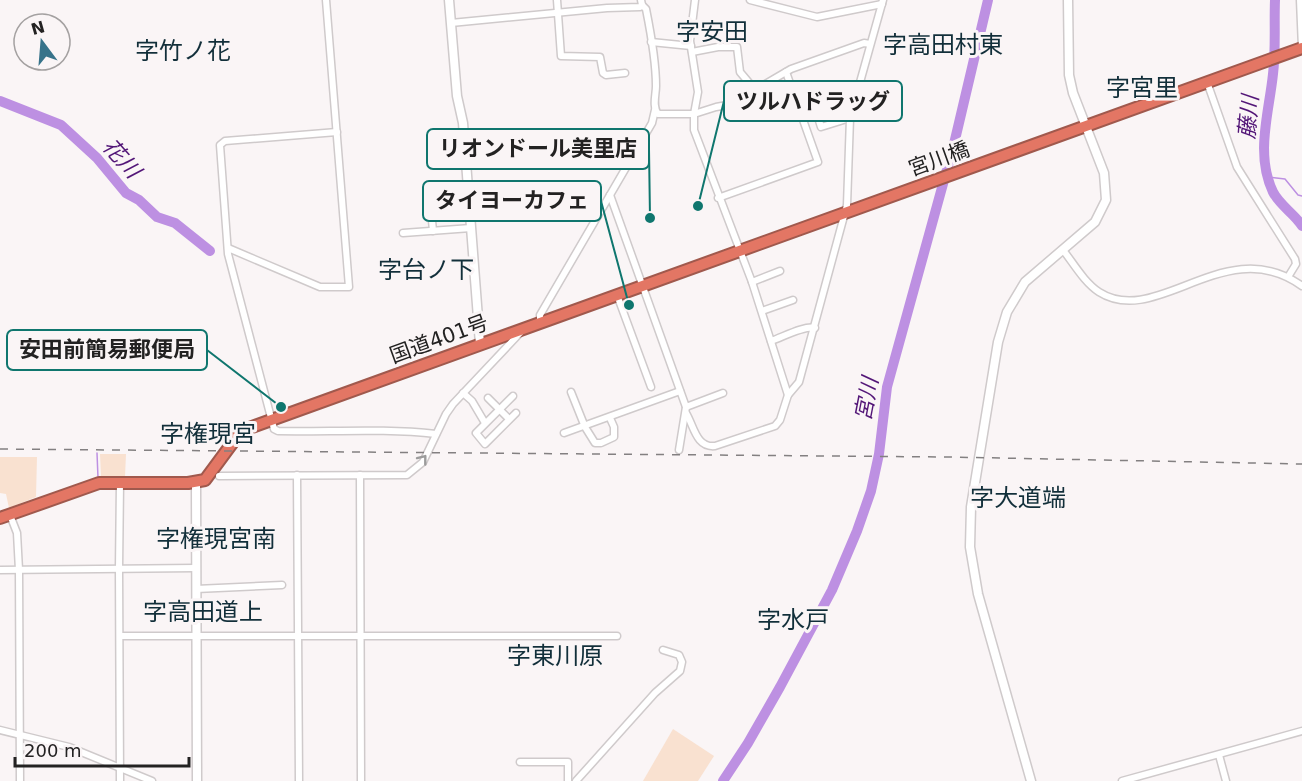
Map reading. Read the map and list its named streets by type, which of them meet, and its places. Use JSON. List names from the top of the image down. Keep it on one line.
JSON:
{"streets":{"highway":["宮川橋","国道401号"]},"crossings":[["宮川橋","国道401号"]],"districts":["字安田","字高田村東","字竹ノ花","字宮里","字台ノ下","字権現宮","字大道端","字権現宮南","字高田道上","字水戸","字東川原"],"water":["藤川","花川","宮川"],"places":["ツルハドラッグ","リオンドール美里店","タイヨーカフェ","安田前簡易郵便局"],"scale_bar":"200 m","north":"top"}
